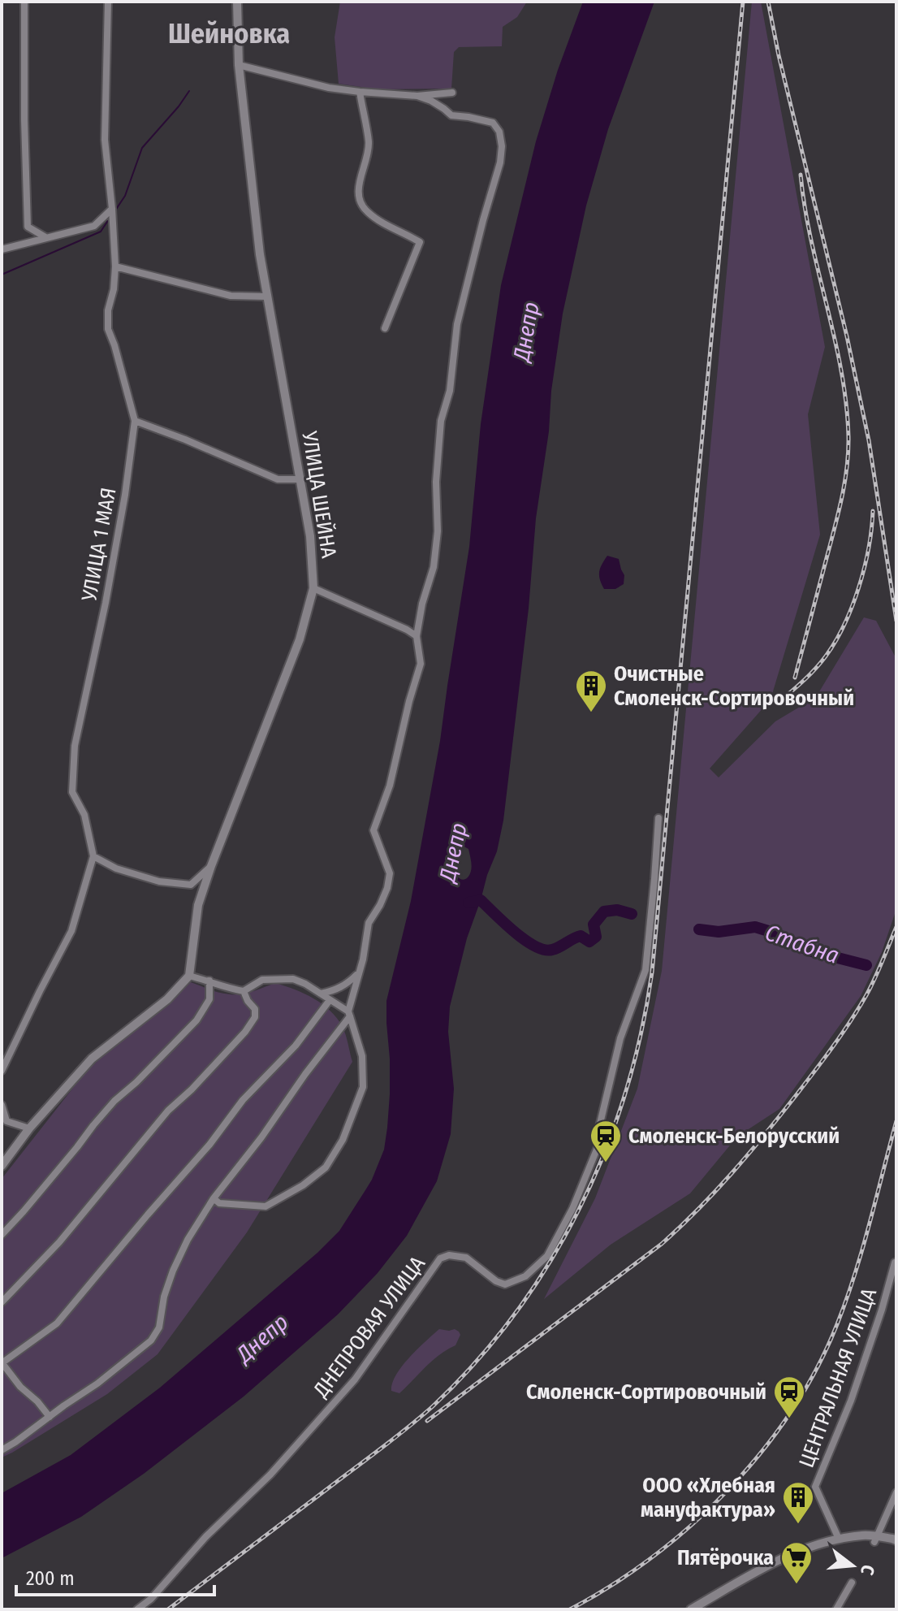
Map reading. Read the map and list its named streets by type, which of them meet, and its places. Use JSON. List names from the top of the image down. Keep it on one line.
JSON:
{"streets":{"street":["УЛИЦА ШЕЙНА","УЛИЦА 1 МАЯ","ДНЕПРОВАЯ УЛИЦА","ЦЕНТРАЛЬНАЯ УЛИЦА"]},"districts":["Шейновка"],"water":["Днепр","Стабна"],"places":{"building":["Очистные Смоленск-Сортировочный","ООО «Хлебная мануфактура»"],"station":["Смоленск-Белорусский","Смоленск-Сортировочный"],"supermarket":["Пятёрочка"]},"scale_bar":"200 m","north":"right"}
